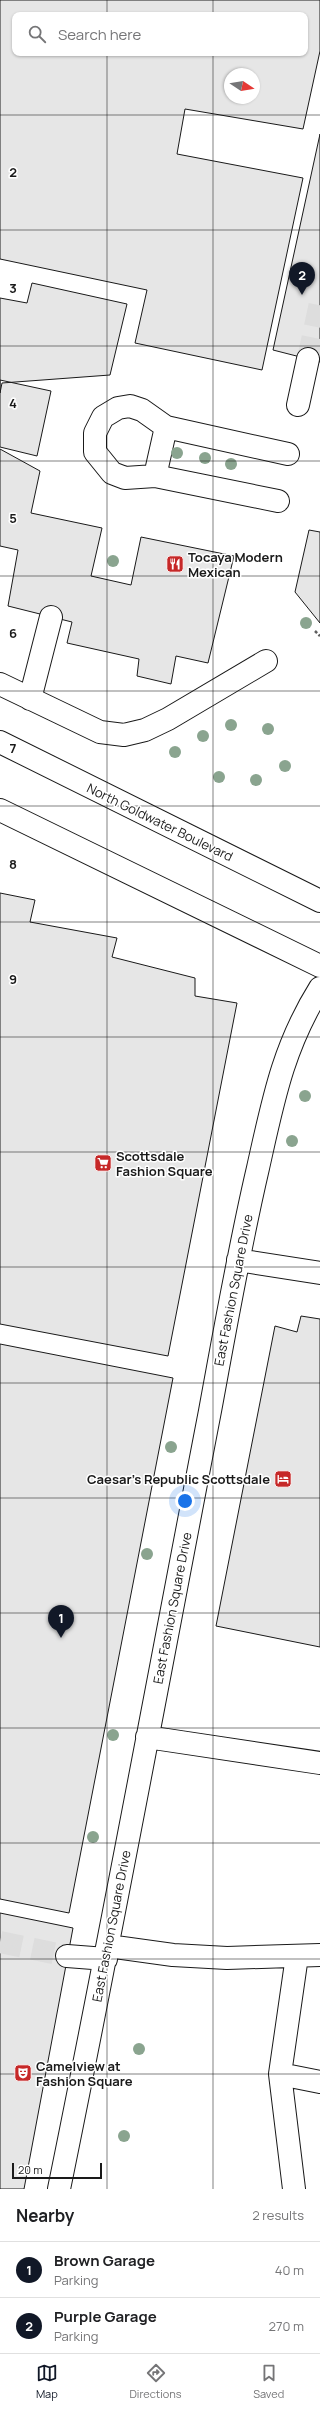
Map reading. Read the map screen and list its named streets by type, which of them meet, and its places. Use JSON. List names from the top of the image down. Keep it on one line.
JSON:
{"streets":{"main road":["North Goldwater Boulevard","East Fashion Square Drive"]},"places":{"restaurant":["Tocaya Modern Mexican"],"supermarket":["Scottsdale Fashion Square"],"hotel":["Caesar's Republic Scottsdale"],"theatre":["Camelview at Fashion Square"]},"scale_bar":"20 m","north":"right","page":{"search":"Search here","pins":["2","1"],"scale":"20 m","heading":["Nearby","2 results"],"list":[{"mark":"1","name":"Brown Garage","note":"Parking","value":"40 m"},{"mark":"2","name":"Purple Garage","note":"Parking","value":"270 m"}],"nav":["Map","Directions","Saved"]},"grid":{"rows":["2","3","4","5","6","7","8","9"]}}
